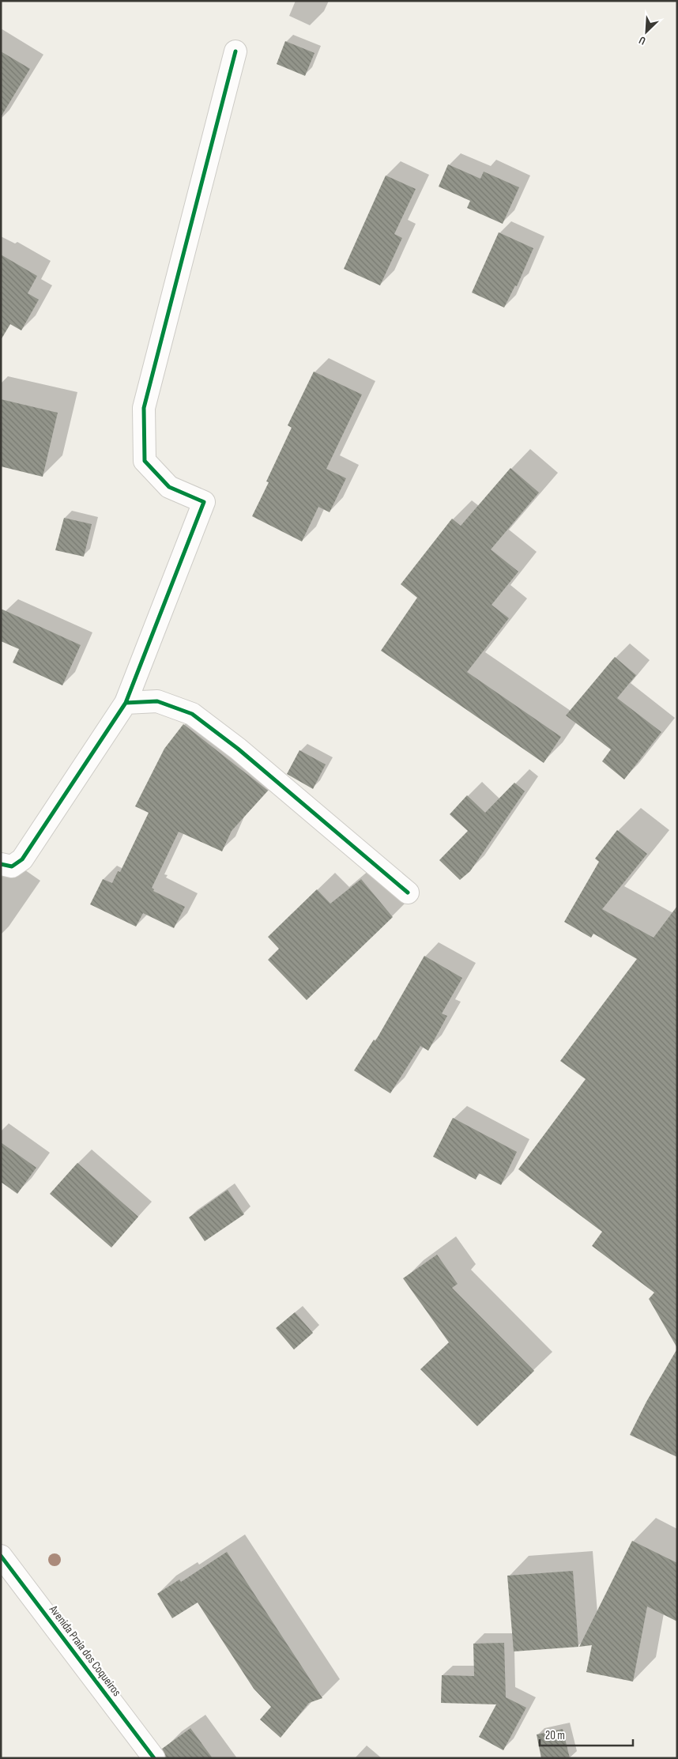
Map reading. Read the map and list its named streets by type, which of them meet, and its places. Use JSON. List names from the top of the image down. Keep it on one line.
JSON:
{"streets":{"street":["Avenida Praia dos Coqueiros"]},"scale_bar":"20 m","north":"bottom left"}
